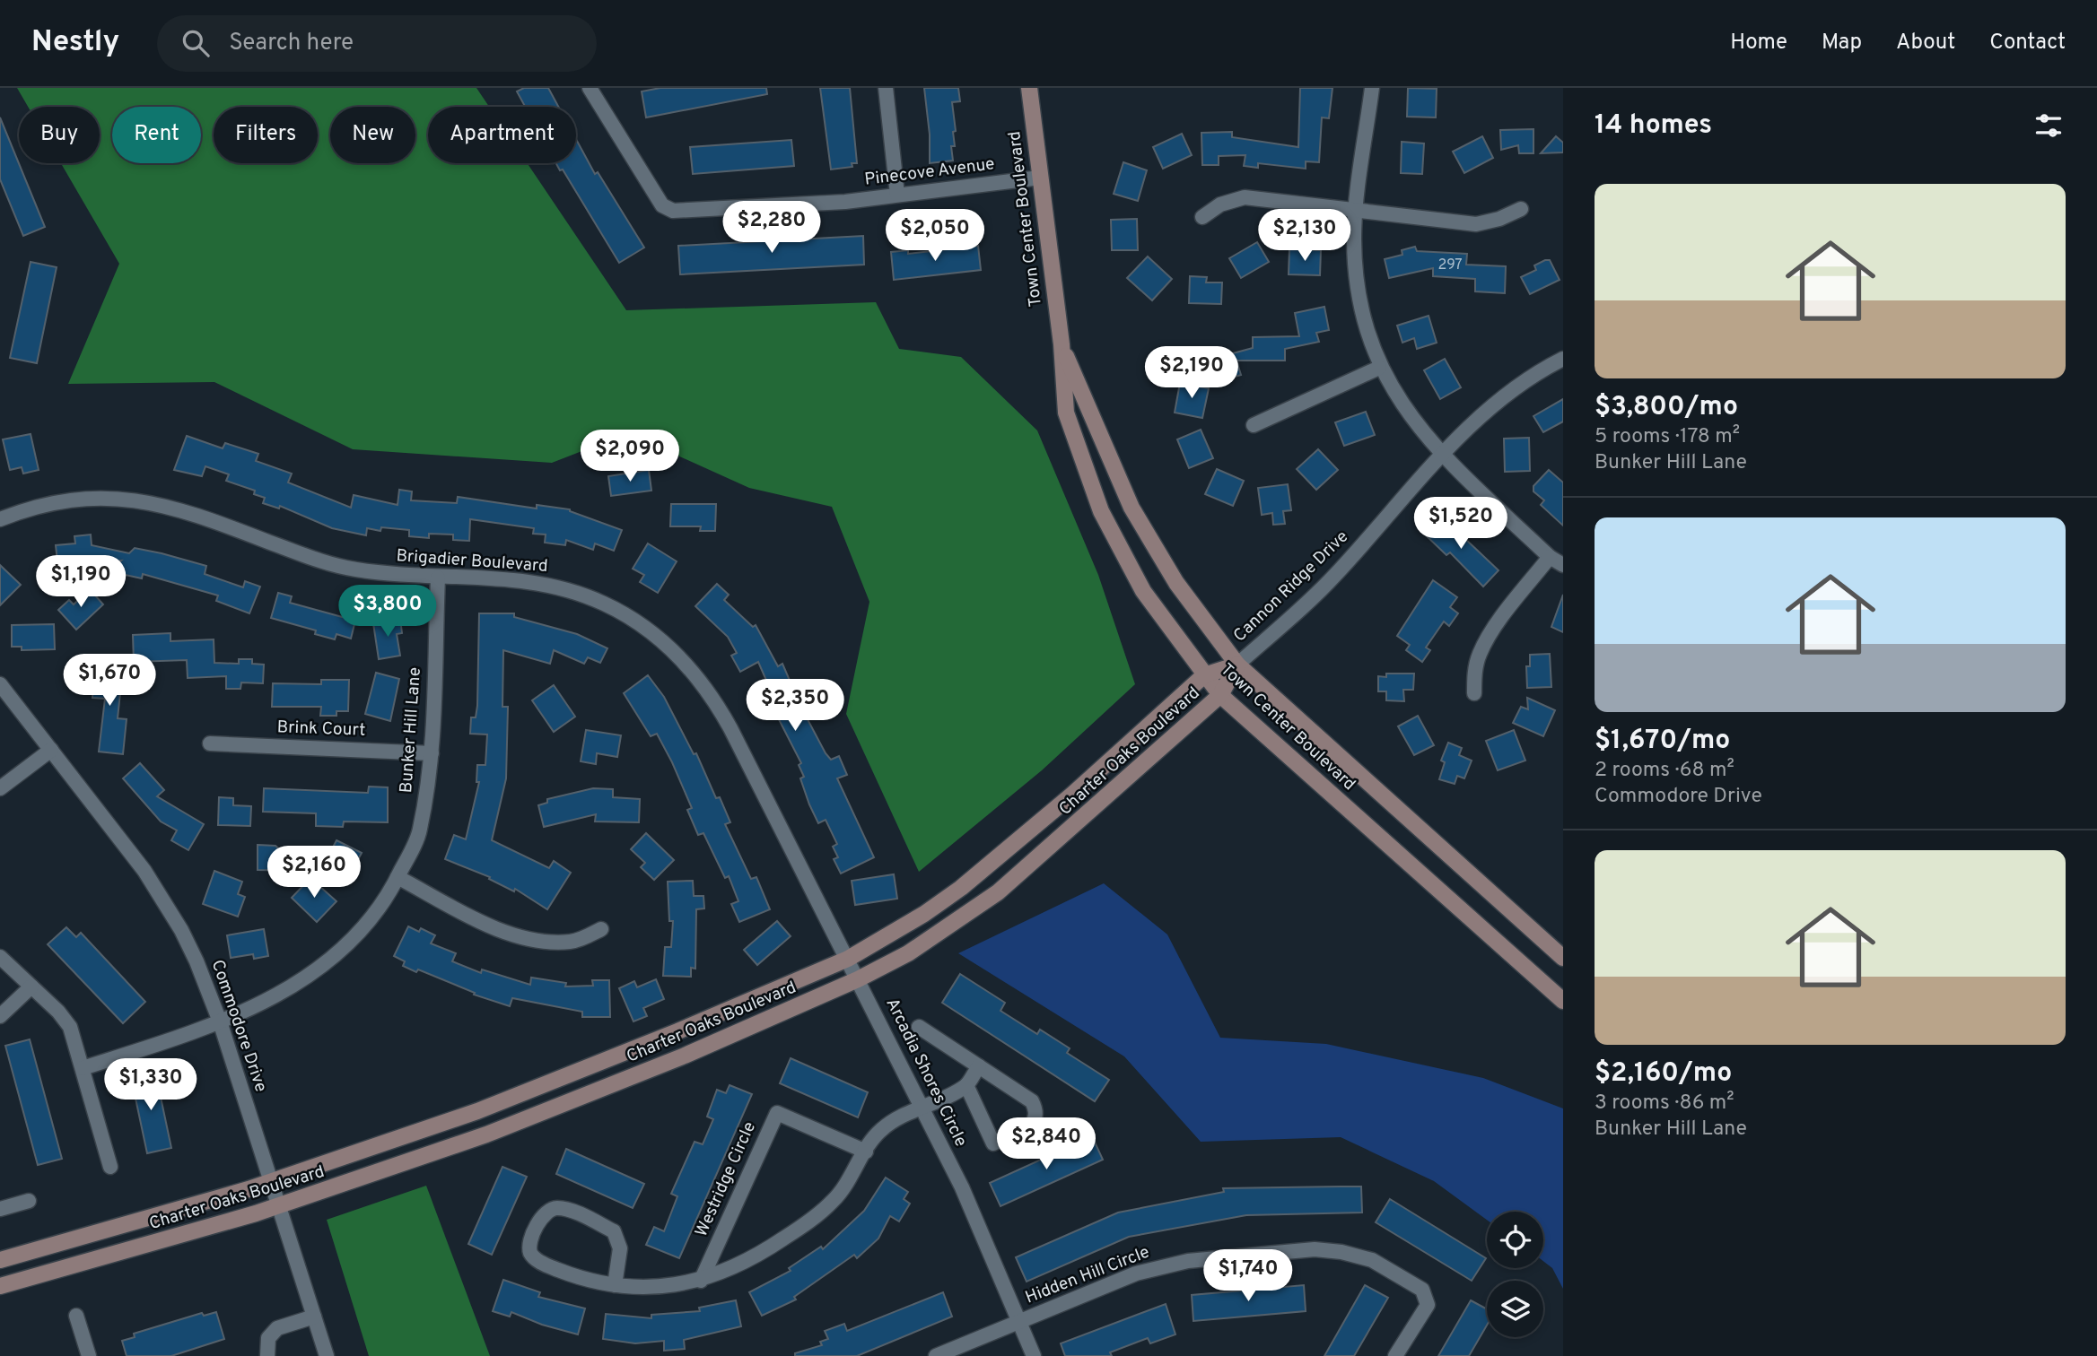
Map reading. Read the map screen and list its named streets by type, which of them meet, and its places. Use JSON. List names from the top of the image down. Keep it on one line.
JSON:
{"streets":{"street":["Pinecove Avenue","Town Center Boulevard","Brigadier Boulevard","Cannon Ridge Drive","Brink Court","Bunker Hill Lane","Charter Oaks Boulevard","Commodore Drive","Arcadia Shores Circle","Westridge Circle","Hidden Hill Circle"]},"crossings":[["Pinecove Avenue","Town Center Boulevard"],["Town Center Boulevard","Cannon Ridge Drive"],["Town Center Boulevard","Charter Oaks Boulevard"],["Brigadier Boulevard","Bunker Hill Lane"],["Brigadier Boulevard","Charter Oaks Boulevard"],["Brigadier Boulevard","Arcadia Shores Circle"],["Cannon Ridge Drive","Charter Oaks Boulevard"],["Brink Court","Bunker Hill Lane"],["Bunker Hill Lane","Commodore Drive"],["Charter Oaks Boulevard","Commodore Drive"],["Charter Oaks Boulevard","Arcadia Shores Circle"],["Arcadia Shores Circle","Hidden Hill Circle"]],"house_numbers":["297"],"page":{"header":"Nestly","search":"Search here","nav":["Home","Map","About","Contact"],"heading":"14 homes","chip":["Buy","Rent","Filters","New","Apartment"],"list":[{"name":"$3,800/mo","note":"5 rooms · 178 m² · Bunker Hill Lane"},{"name":"$1,670/mo","note":"2 rooms · 68 m² · Commodore Drive"},{"name":"$2,160/mo","note":"3 rooms · 86 m² · Bunker Hill Lane"}],"price":["$2,280","$2,050","$2,130","$2,190","$2,090","$1,520","$1,190","$3,800","$1,670","$2,350","$2,160","$1,330","$2,840","$1,740"]}}
